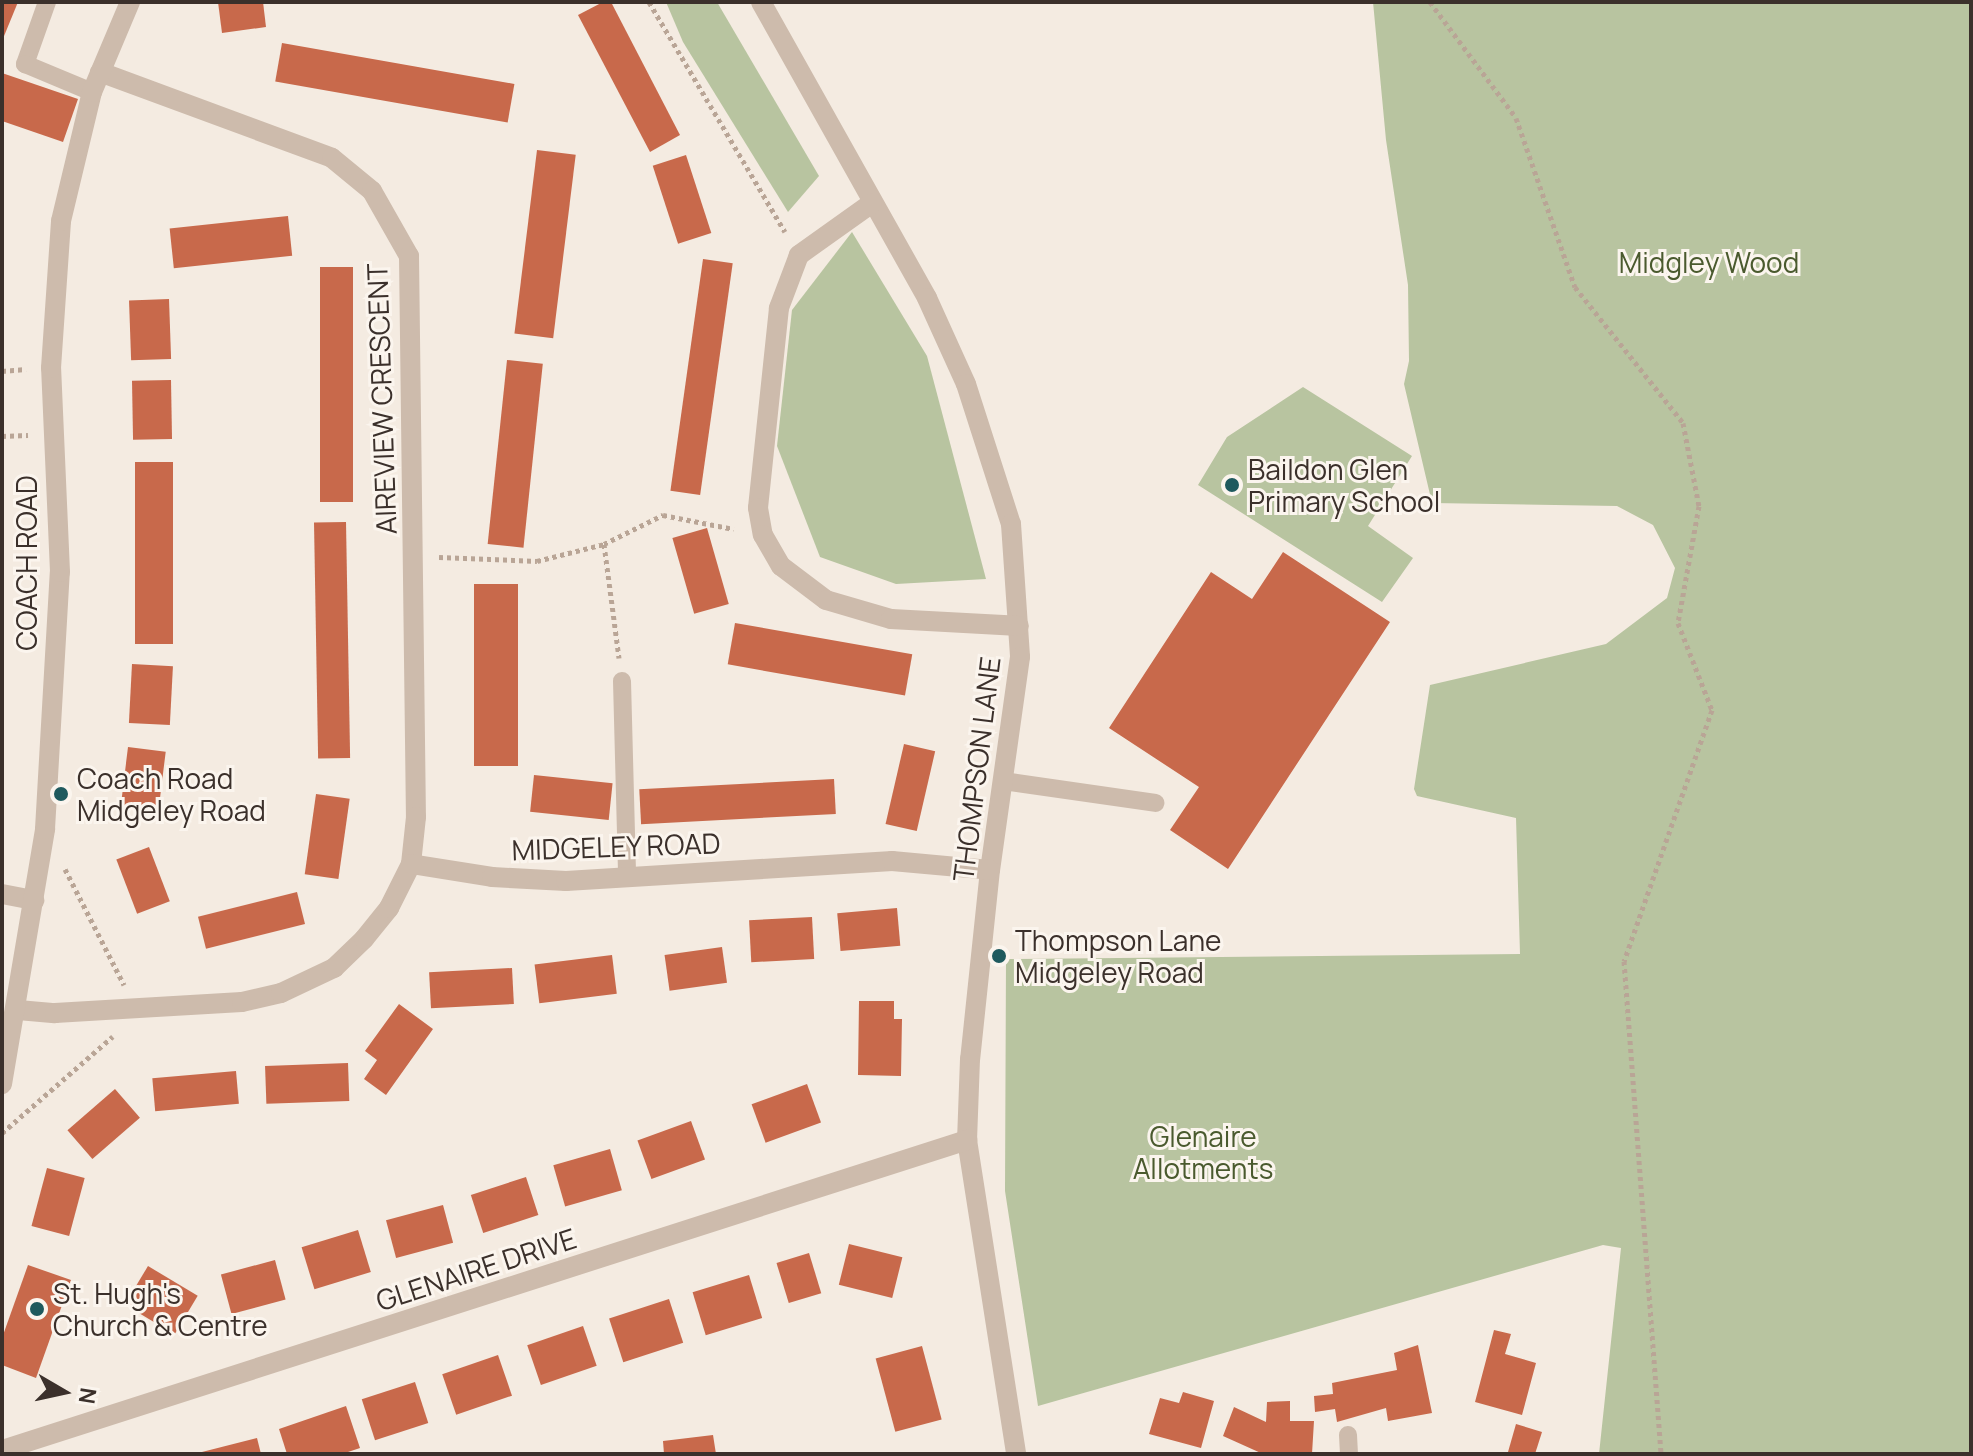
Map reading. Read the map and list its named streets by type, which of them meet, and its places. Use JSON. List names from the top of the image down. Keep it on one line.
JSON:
{"streets":{"street":["AIREVIEW CRESCENT","COACH ROAD","THOMPSON LANE","MIDGELEY ROAD","GLENAIRE DRIVE"]},"crossings":[["AIREVIEW CRESCENT","COACH ROAD"],["AIREVIEW CRESCENT","MIDGELEY ROAD"],["THOMPSON LANE","MIDGELEY ROAD"],["THOMPSON LANE","GLENAIRE DRIVE"]],"parks":["Midgley Wood","Glenaire Allotments"],"places":["Baildon Glen Primary School","Coach Road Midgeley Road","Thompson Lane Midgeley Road","St. Hugh's Church & Centre"],"north":"right"}
